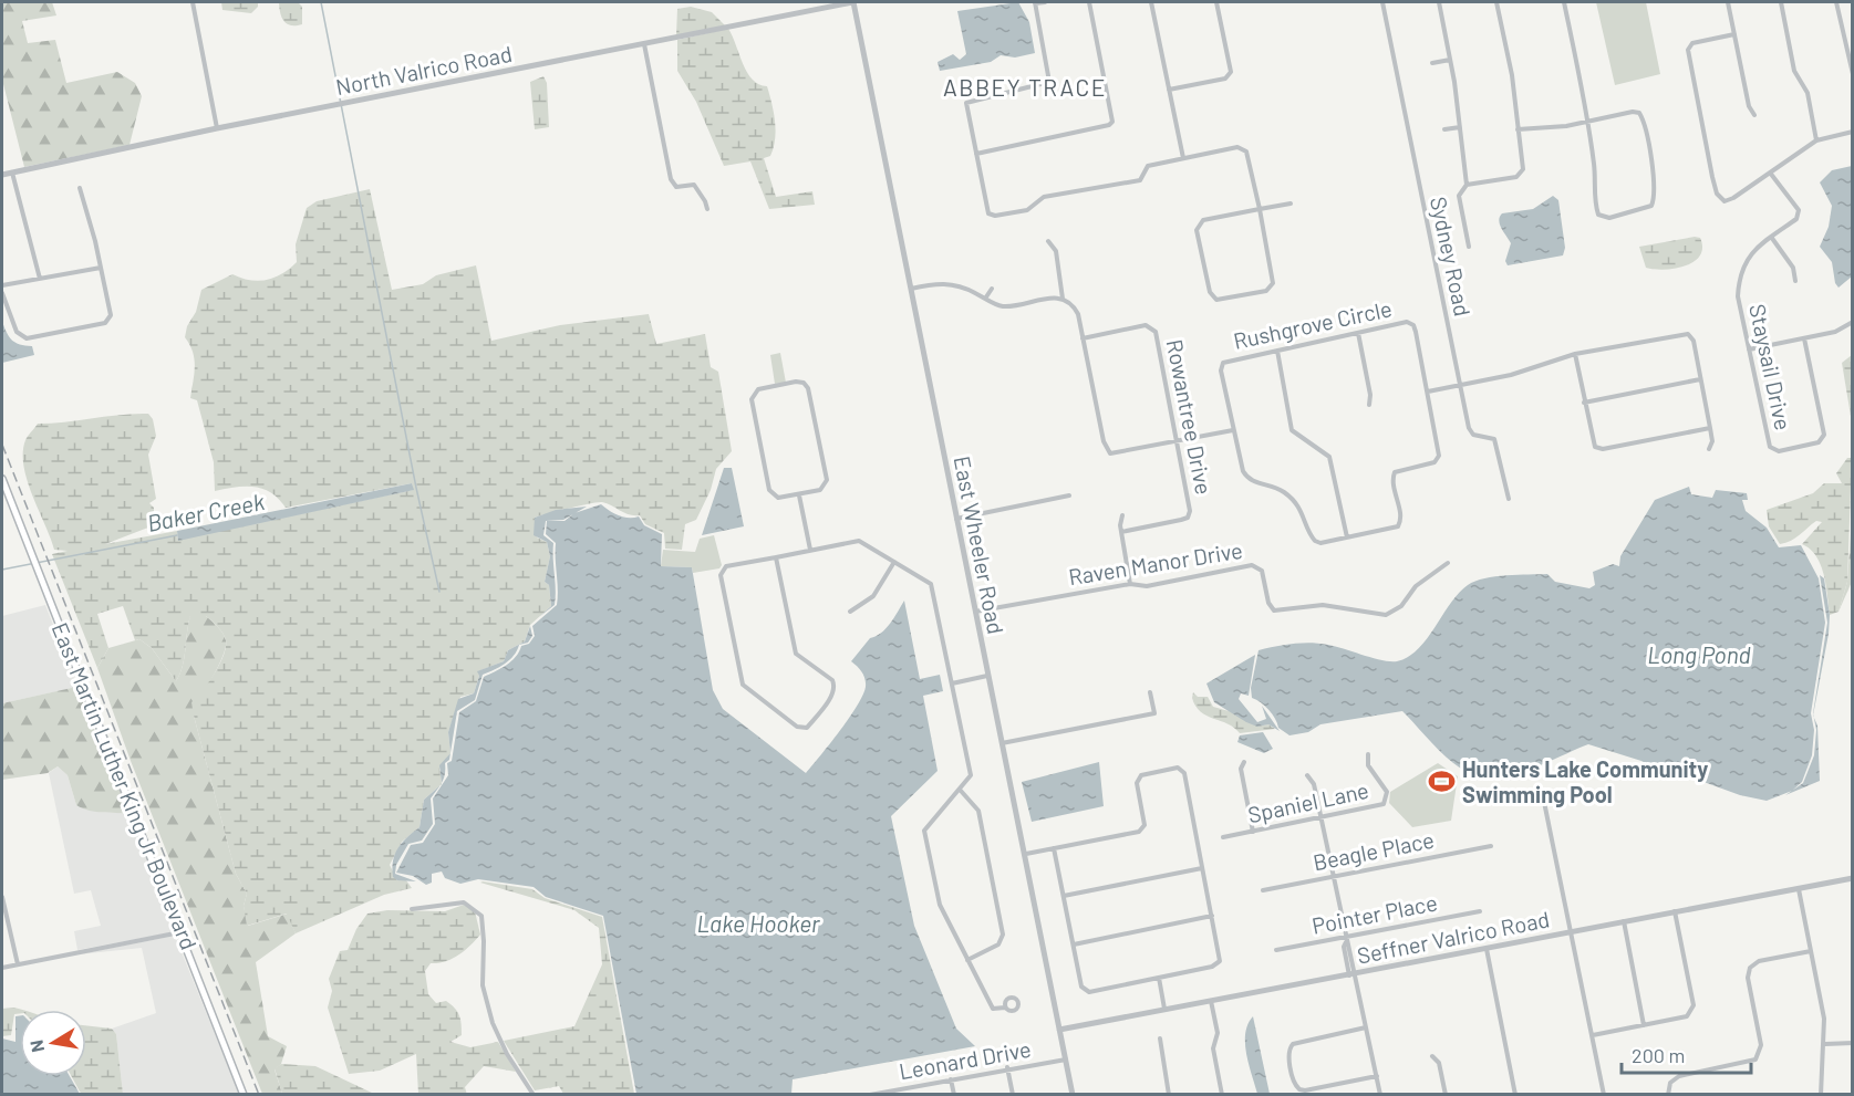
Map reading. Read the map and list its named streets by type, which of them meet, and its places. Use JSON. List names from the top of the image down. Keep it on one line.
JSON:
{"streets":{"main road":["East Martin Luther King Jr Boulevard"],"street":["North Valrico Road","Sydney Road","Rushgrove Circle","Staysail Drive","Rowantree Drive","East Wheeler Road","Raven Manor Drive","Spaniel Lane","Beagle Place","Pointer Place","Seffner Valrico Road","Leonard Drive"]},"crossings":[["North Valrico Road","East Wheeler Road"],["East Wheeler Road","Raven Manor Drive"],["East Wheeler Road","Seffner Valrico Road"],["East Wheeler Road","Leonard Drive"]],"districts":["ABBEY TRACE"],"water":["Baker Creek","Long Pond","Lake Hooker"],"places":{"sports":["Hunters Lake Community Swimming Pool"]},"scale_bar":"200 m","north":"left"}
